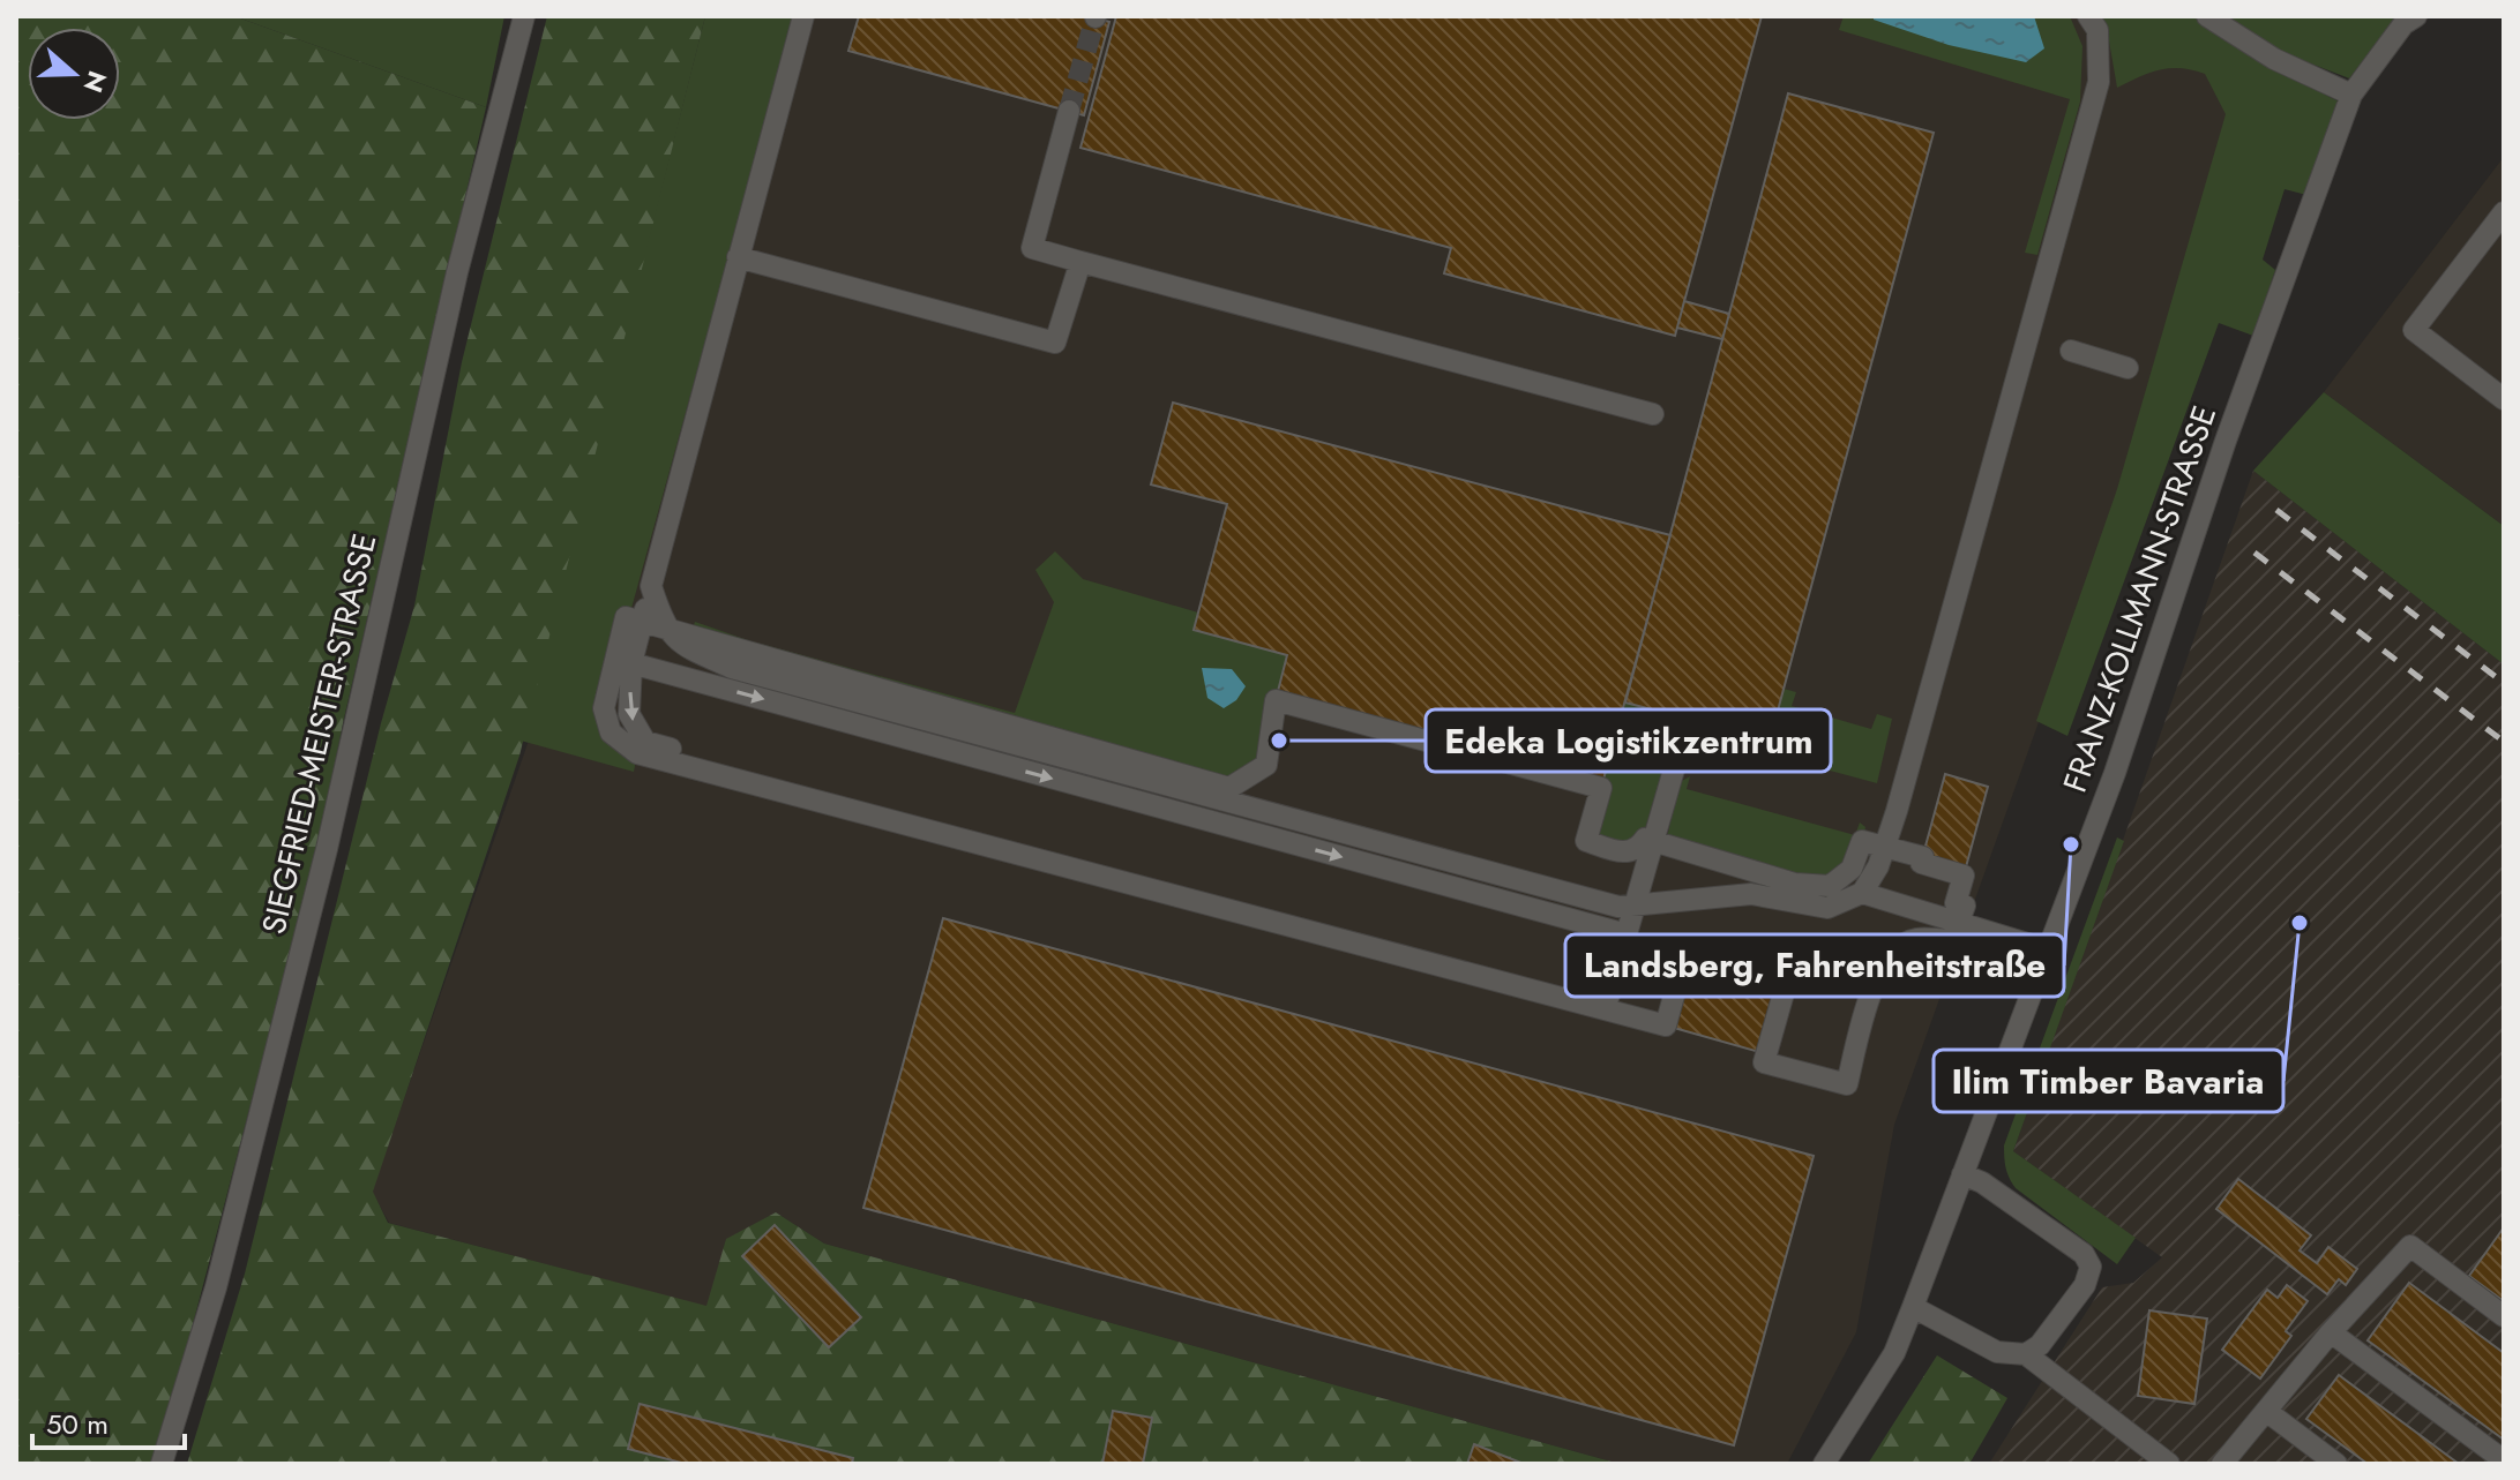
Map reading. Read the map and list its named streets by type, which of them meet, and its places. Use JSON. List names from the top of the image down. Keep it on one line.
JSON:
{"streets":{"street":["FRANZ-KOLLMANN-STRASSE","SIEGFRIED-MEISTER-STRASSE"]},"places":["Edeka Logistikzentrum","Landsberg, Fahrenheitstraße","Ilim Timber Bavaria"],"scale_bar":"50 m","north":"right"}
